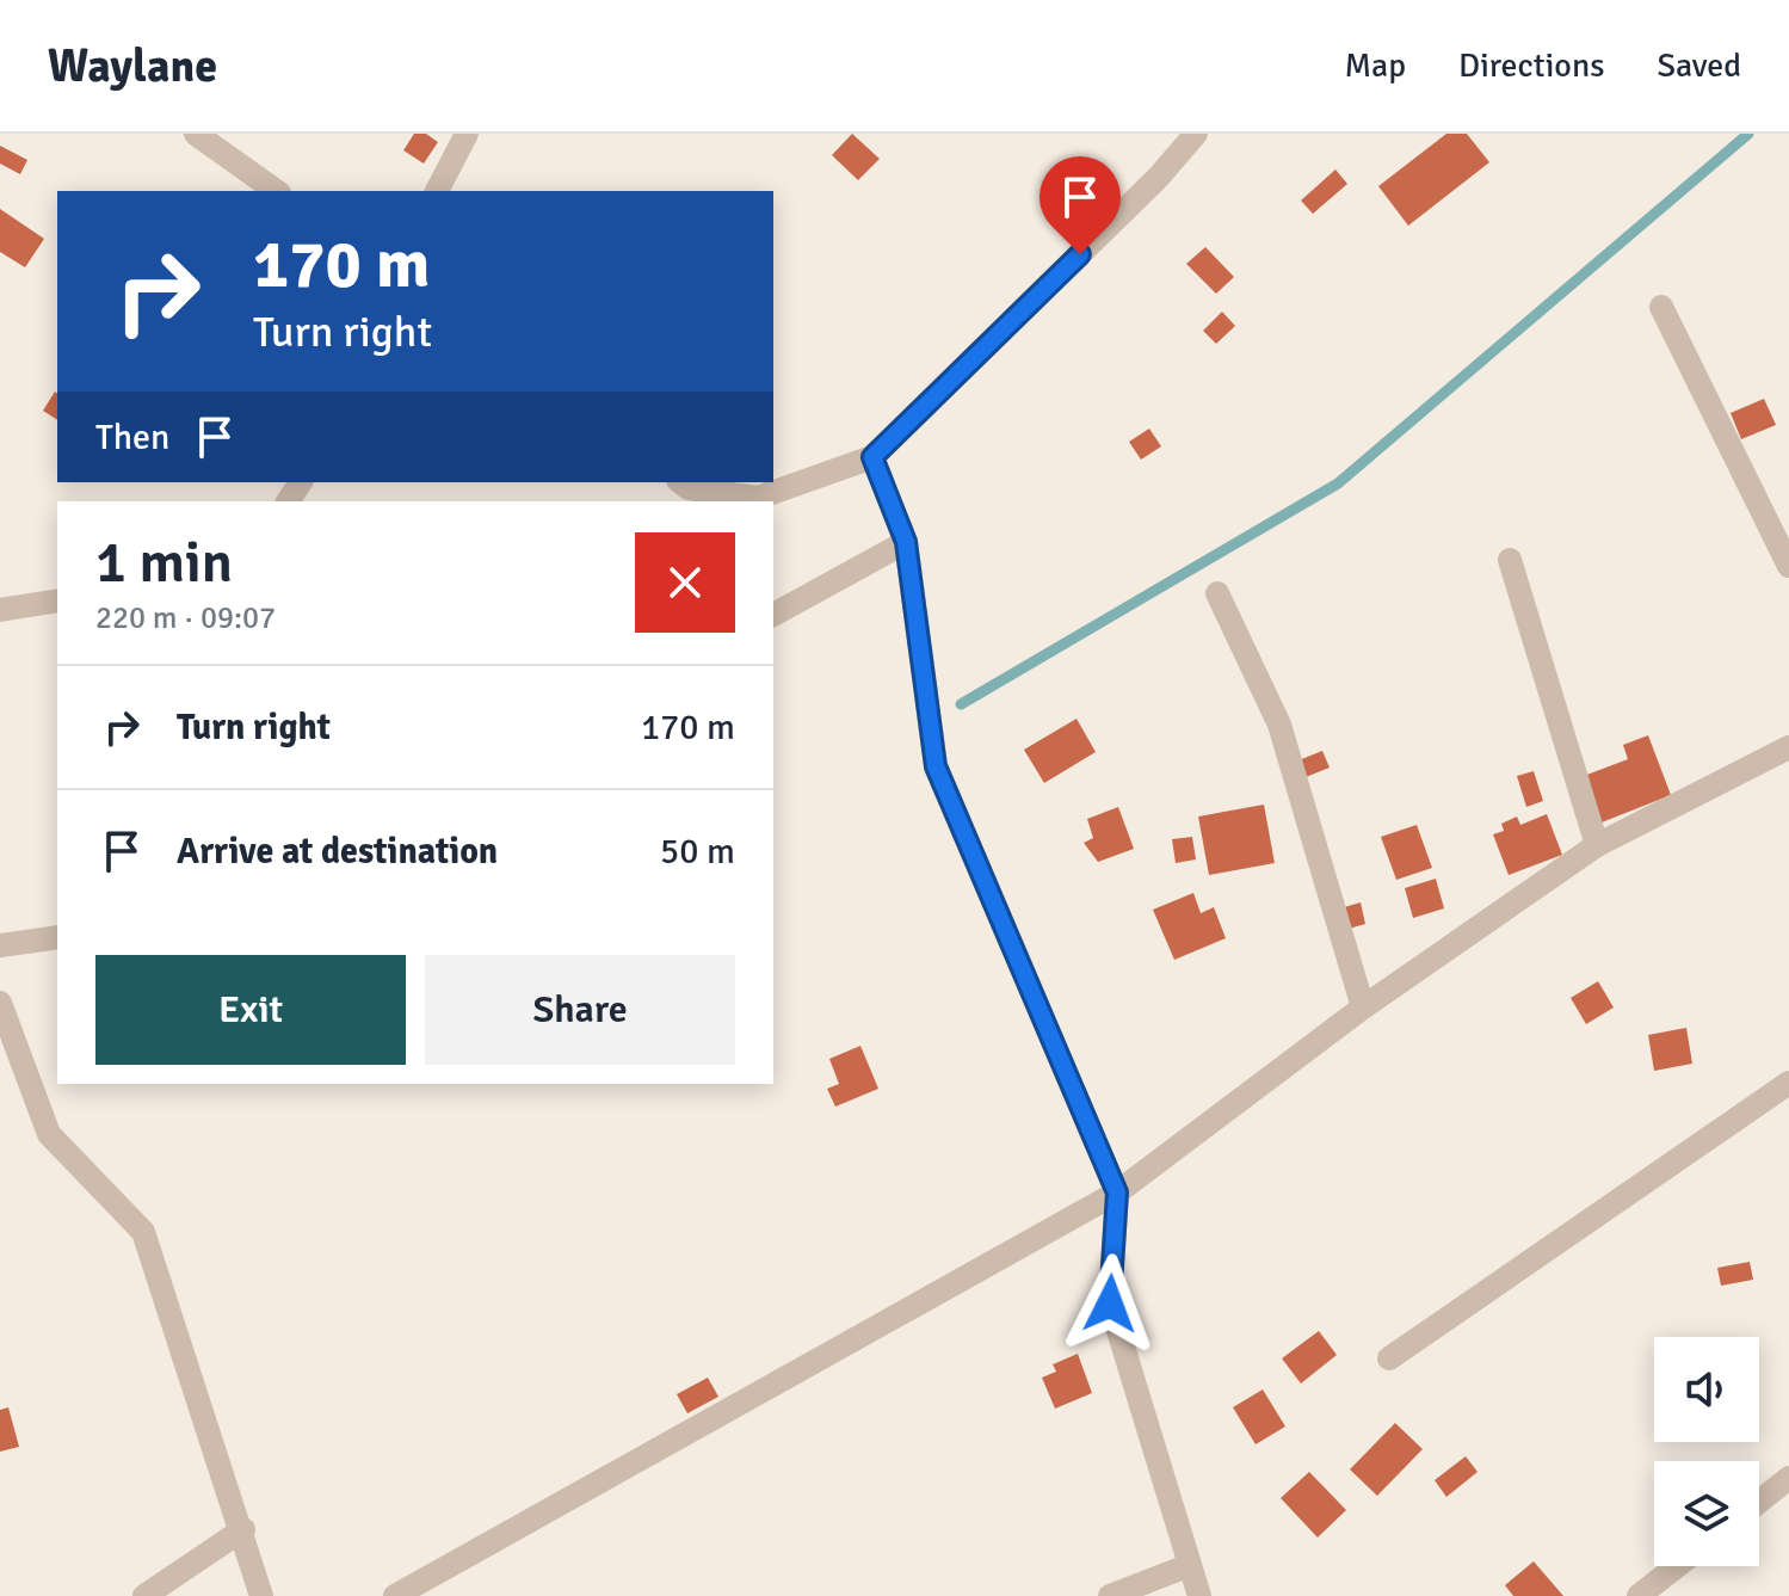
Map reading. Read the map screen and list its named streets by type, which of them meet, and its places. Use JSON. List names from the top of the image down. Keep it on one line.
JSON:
{"page":{"header":"Waylane","nav":["Map","Directions","Saved"],"turn":["170 m","Turn right"],"then":"Then","heading":["1 min","220 m · 09:07"],"list":[{"name":"Turn right","value":"170 m"},{"name":"Arrive at destination","value":"50 m"}],"buttons":["Exit","Share"]}}
